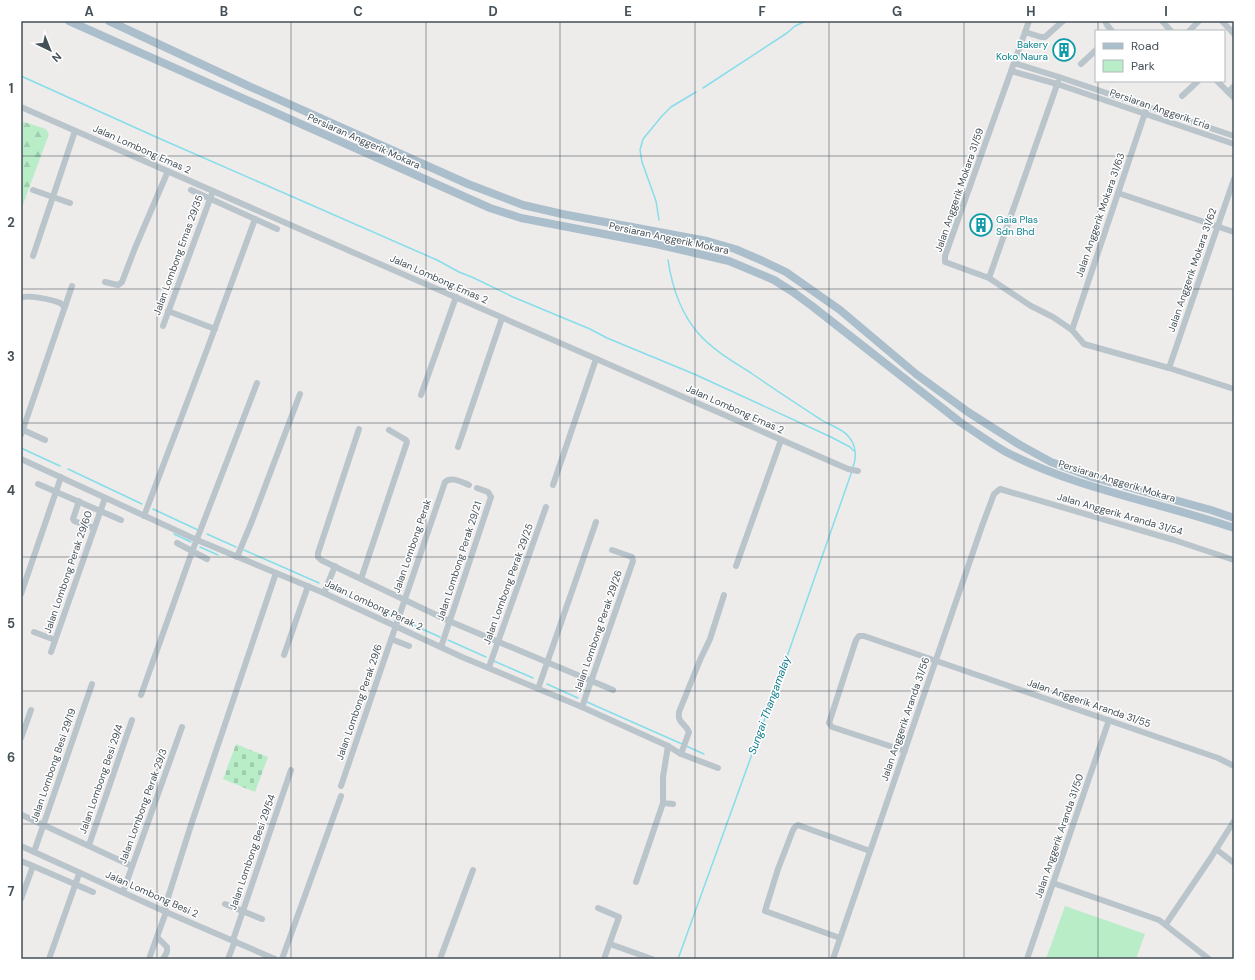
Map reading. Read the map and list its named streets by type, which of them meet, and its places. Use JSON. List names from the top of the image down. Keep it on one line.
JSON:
{"streets":{"main road":["Persiaran Anggerik Mokara"],"street":["Persiaran Anggerik Eria","Jalan Lombong Emas 2","Jalan Anggerik Mokara 31/59","Jalan Anggerik Mokara 31/63","Jalan Lombong Emas 29/35","Jalan Anggerik Mokara 31/62","Jalan Anggerik Aranda 31/54","Jalan Lombong Perak","Jalan Lombong Perak 29/21","Jalan Lombong Perak 29/60","Jalan Lombong Perak 29/25","Jalan Lombong Perak 2","Jalan Lombong Perak 29/26","Jalan Lombong Perak 29/6","Jalan Anggerik Aranda 31/55","Jalan Anggerik Aranda 31/56","Jalan Lombong Besi 29/19","Jalan Lombong Besi 29/4","Jalan Lombong Perak 29/3","Jalan Anggerik Aranda 31/50","Jalan Lombong Besi 29/54","Jalan Lombong Besi 2"]},"crossings":[["Persiaran Anggerik Eria","Jalan Anggerik Mokara 31/59"],["Persiaran Anggerik Eria","Jalan Anggerik Mokara 31/63"],["Jalan Lombong Emas 2","Jalan Lombong Emas 29/35"],["Jalan Anggerik Mokara 31/59","Jalan Anggerik Mokara 31/63"],["Jalan Anggerik Mokara 31/59","Jalan Anggerik Mokara 31/62"],["Jalan Anggerik Aranda 31/54","Jalan Anggerik Aranda 31/56"],["Jalan Lombong Perak","Jalan Lombong Perak 2"],["Jalan Lombong Perak","Jalan Lombong Perak 29/6"],["Jalan Lombong Perak 29/21","Jalan Lombong Perak 2"],["Jalan Lombong Perak 29/60","Jalan Lombong Perak 2"],["Jalan Lombong Perak 29/25","Jalan Lombong Perak 2"],["Jalan Lombong Perak 2","Jalan Lombong Perak 29/26"],["Jalan Lombong Perak 2","Jalan Lombong Perak 29/6"],["Jalan Anggerik Aranda 31/55","Jalan Anggerik Aranda 31/56"],["Jalan Anggerik Aranda 31/55","Jalan Anggerik Aranda 31/50"],["Jalan Lombong Besi 29/19","Jalan Lombong Besi 2"],["Jalan Lombong Perak 29/3","Jalan Lombong Besi 2"],["Jalan Lombong Besi 29/54","Jalan Lombong Besi 2"]],"water":["Sungai Thangamalay"],"places":{"building":["Bakery Koko Naura","Gaia Plas Sdn Bhd"]},"legend":["Road","Park"],"north":"bottom right","grid":{"columns":["A","B","C","D","E","F","G","H","I"],"rows":["1","2","3","4","5","6","7"]}}
